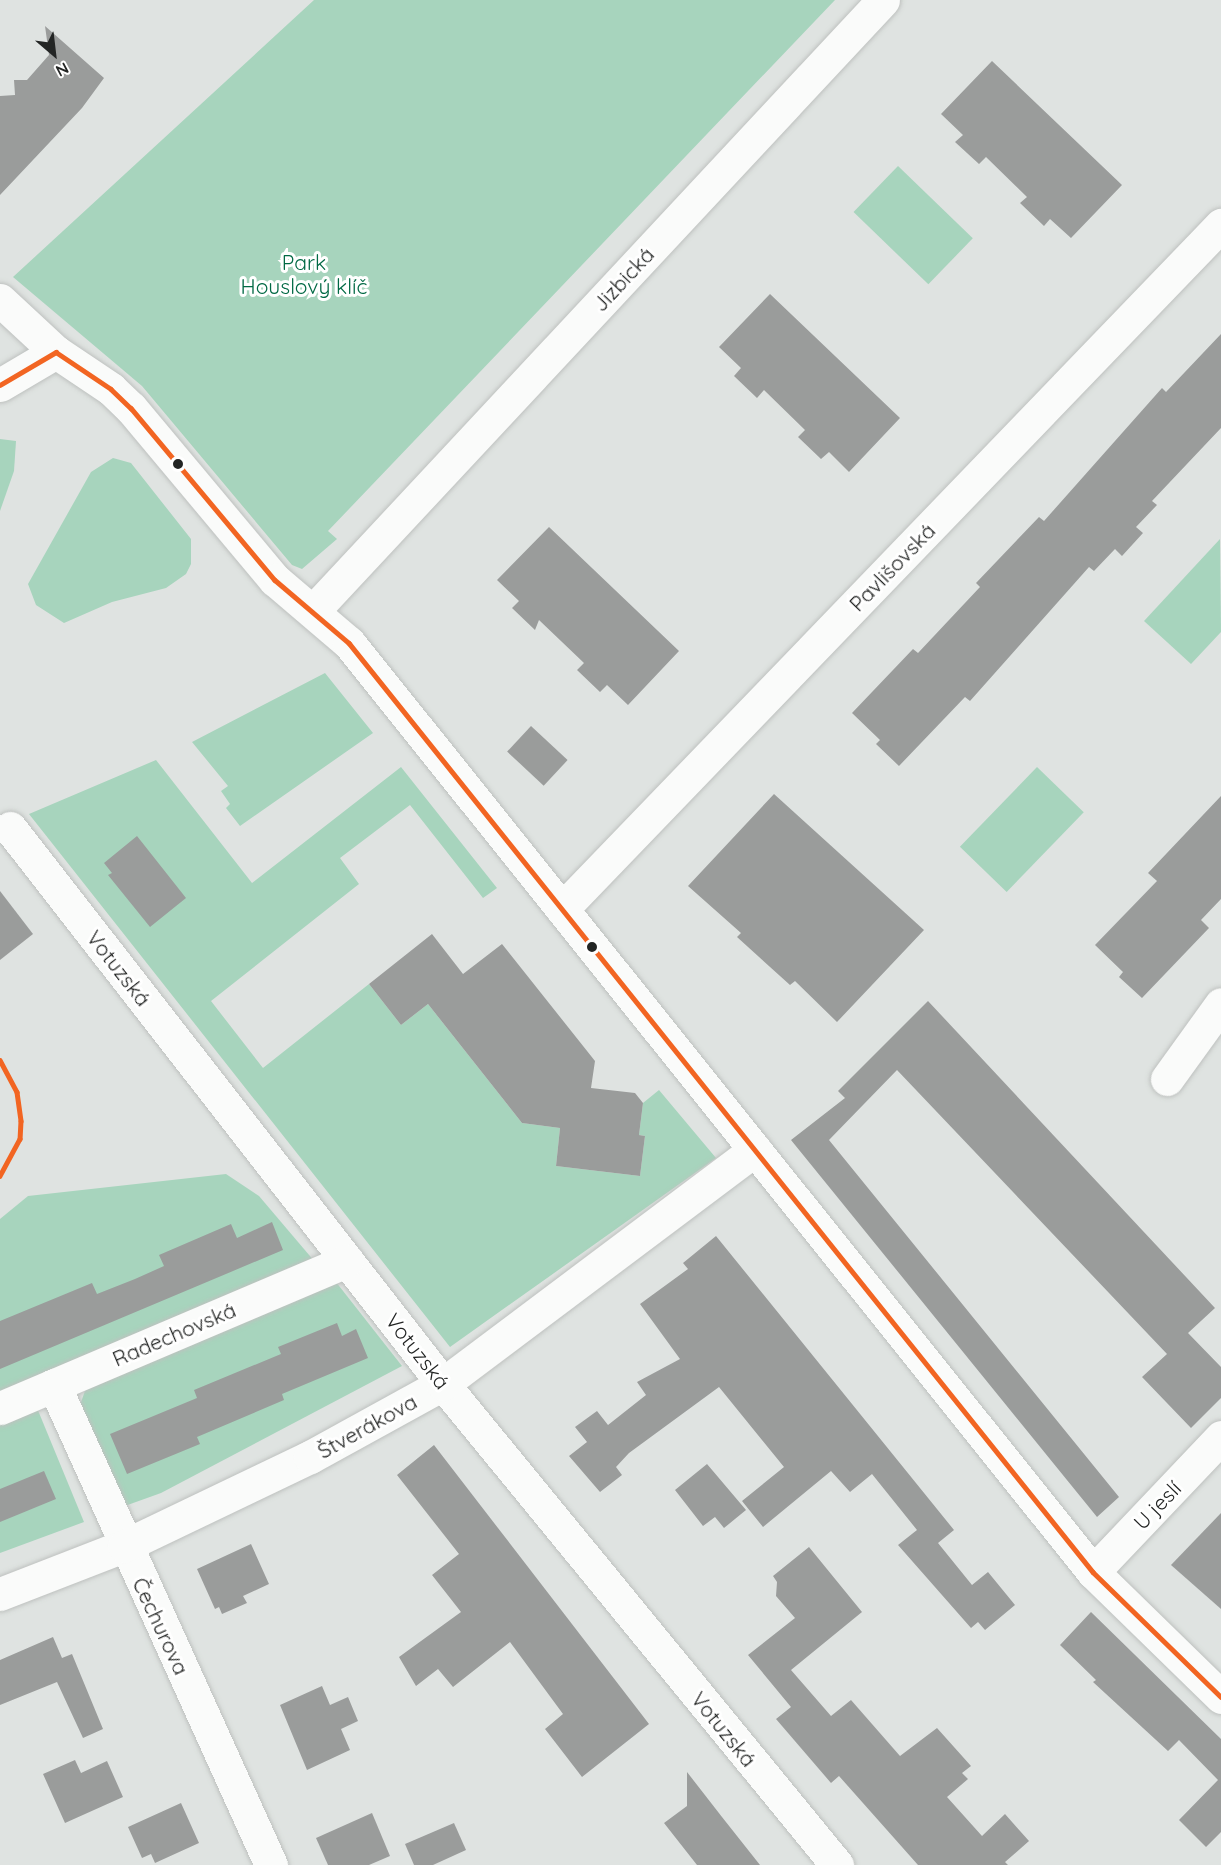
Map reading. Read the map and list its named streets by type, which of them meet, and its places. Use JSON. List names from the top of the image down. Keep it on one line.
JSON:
{"streets":{"street":["Jizbická","Pavlišovská","Votuzská","Radechovská","Štverákova","U jeslí","Čechurova"]},"crossings":[["Votuzská","Radechovská"],["Votuzská","Štverákova"],["Radechovská","Čechurova"],["Štverákova","Čechurova"]],"parks":["Park Houslový klíč"],"north":"bottom right"}
